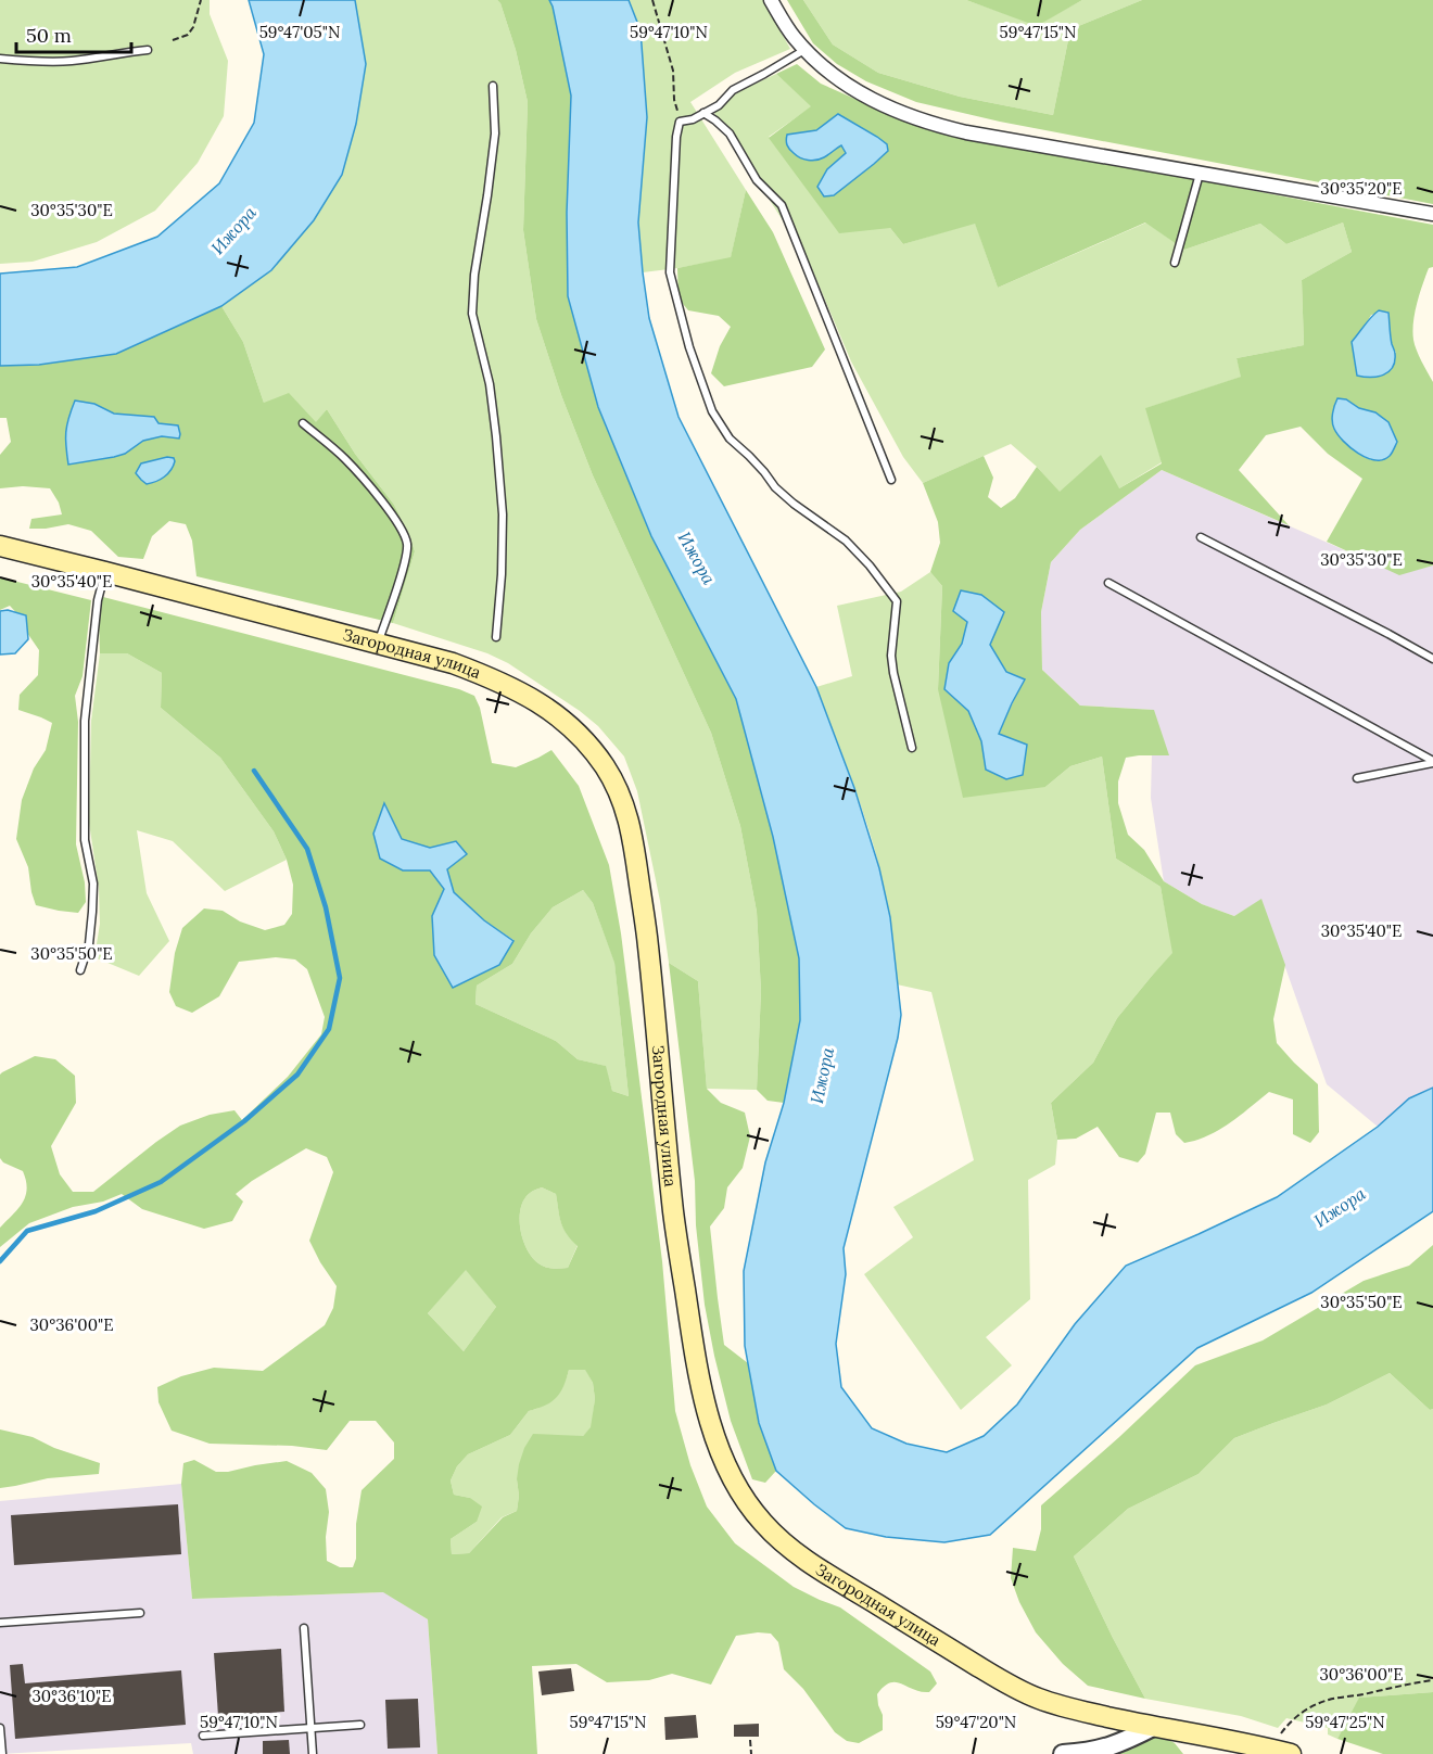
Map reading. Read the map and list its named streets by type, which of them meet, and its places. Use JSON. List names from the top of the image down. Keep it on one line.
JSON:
{"streets":{"main road":["Загородная улица"]},"water":["Ижора"],"scale_bar":"50 m","coordinates":["59°47'05\"N","59°47'10\"N","59°47'15\"N","30°35'20\"E","30°35'30\"E","30°35'40\"E","30°35'50\"E","30°36'00\"E","30°36'10\"E","59°47'20\"N","59°47'25\"N"]}
